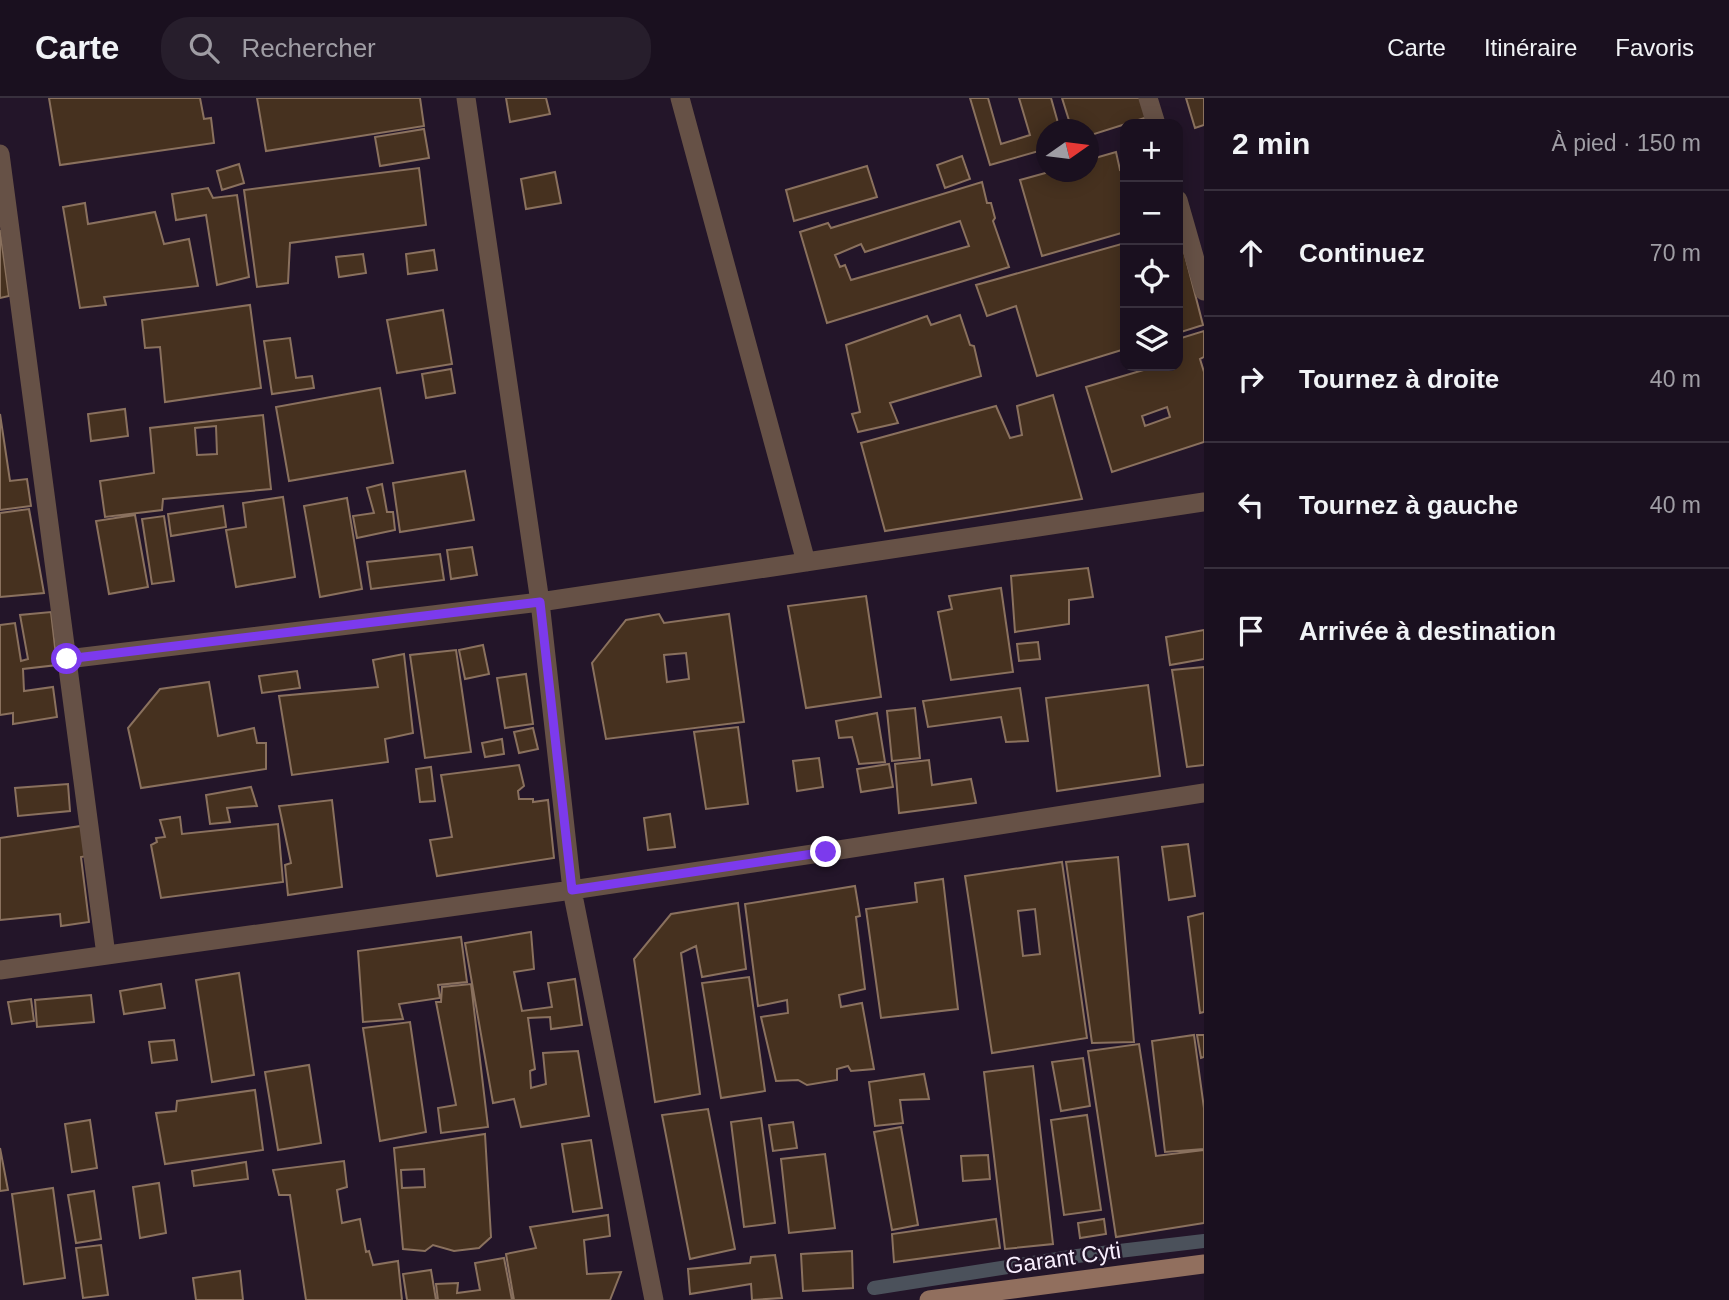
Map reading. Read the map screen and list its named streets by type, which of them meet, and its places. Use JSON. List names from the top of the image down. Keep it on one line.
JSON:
{"streets":{"main road":["Garant Cyti"]},"north":"right","page":{"header":"Carte","search":"Rechercher","nav":["Carte","Itinéraire","Favoris"],"heading":["2 min","À pied · 150 m"],"map_buttons":["+","−"],"list":[["Continuez","70 m"],["Tournez à droite","40 m"],["Tournez à gauche","40 m"],"Arrivée à destination"]}}
